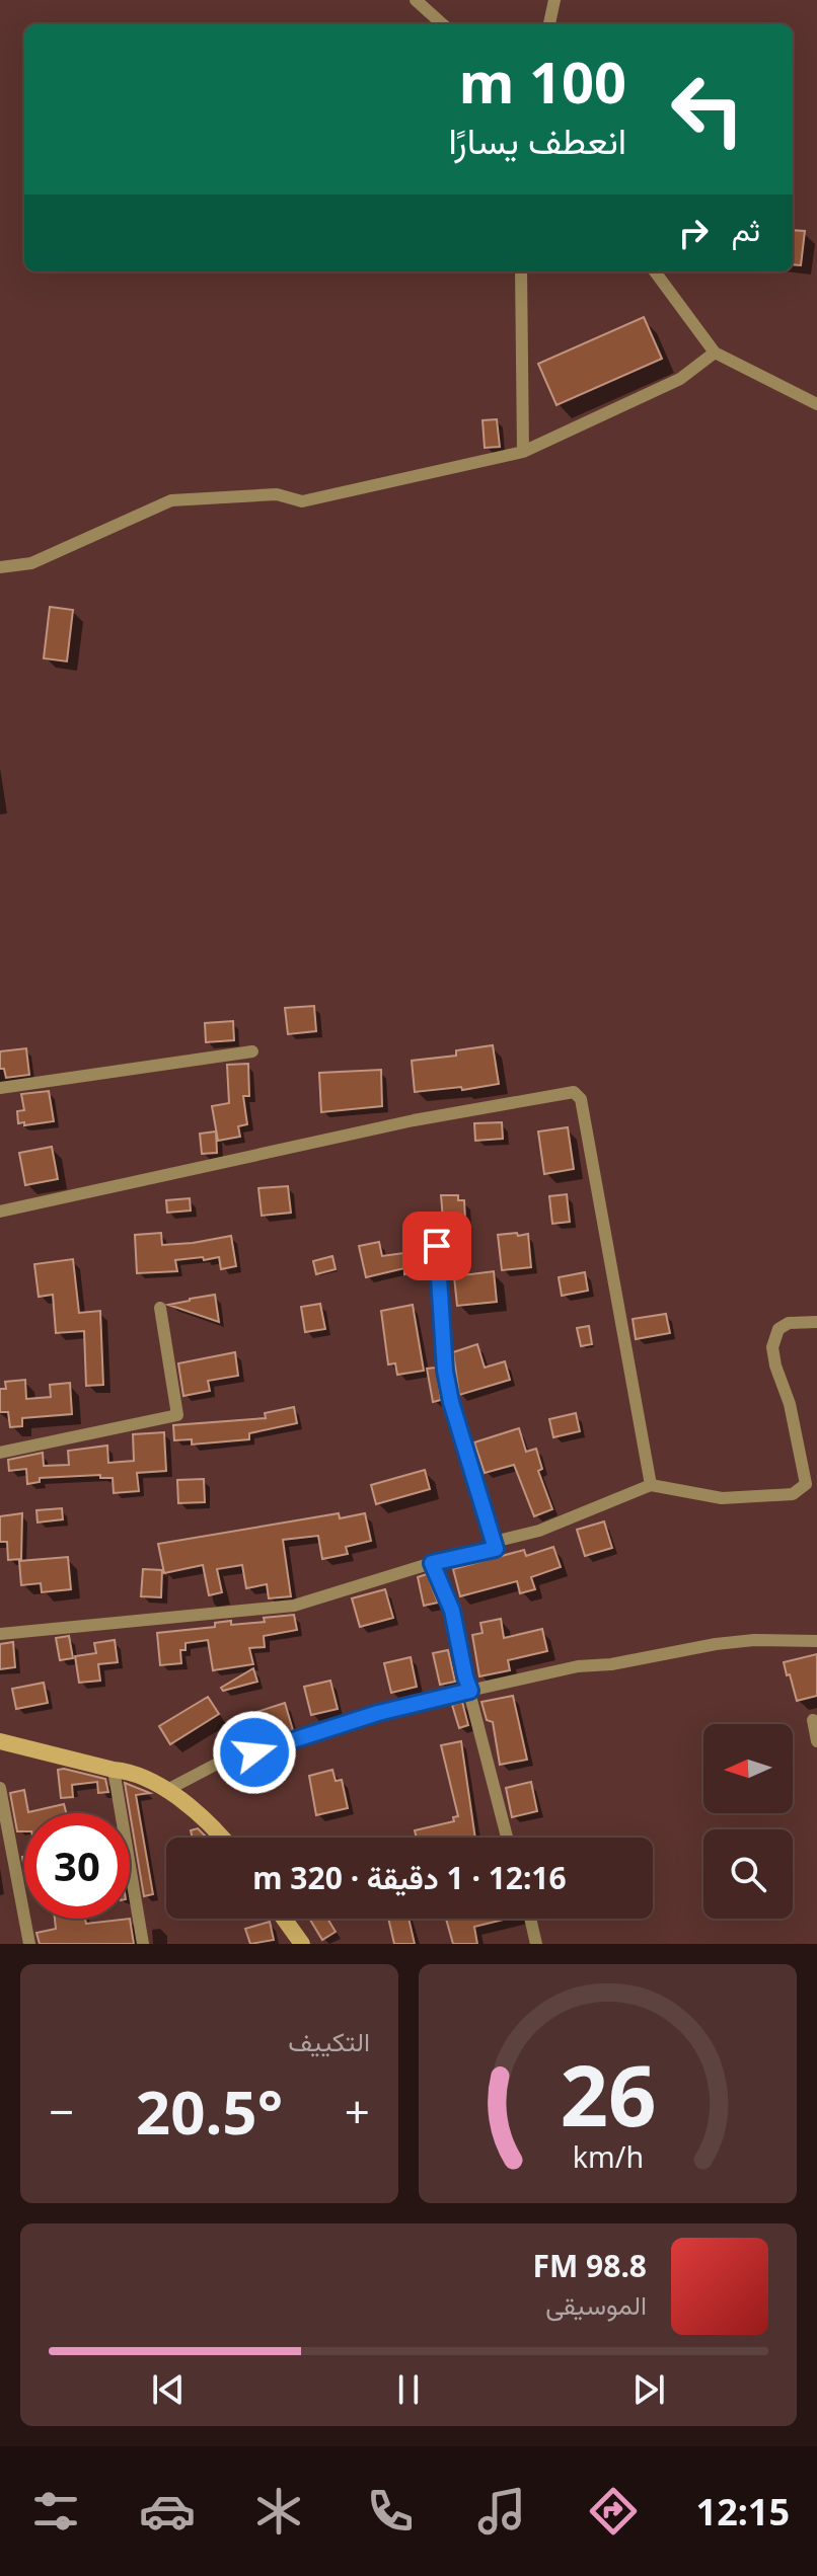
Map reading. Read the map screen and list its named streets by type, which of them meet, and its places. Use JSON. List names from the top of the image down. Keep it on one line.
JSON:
{"north":"left","page":{"turn":["100 m","انعطف يسارًا"],"then":"ثم","limit":"30","trip":"12:16 · 1 دقيقة · 320 m","tile":"التكييف","heat":["−","20.5°","+"],"song":["98.8 FM","الموسيقى"],"tabs":"12:15","gauge":["26","km/h"]}}
